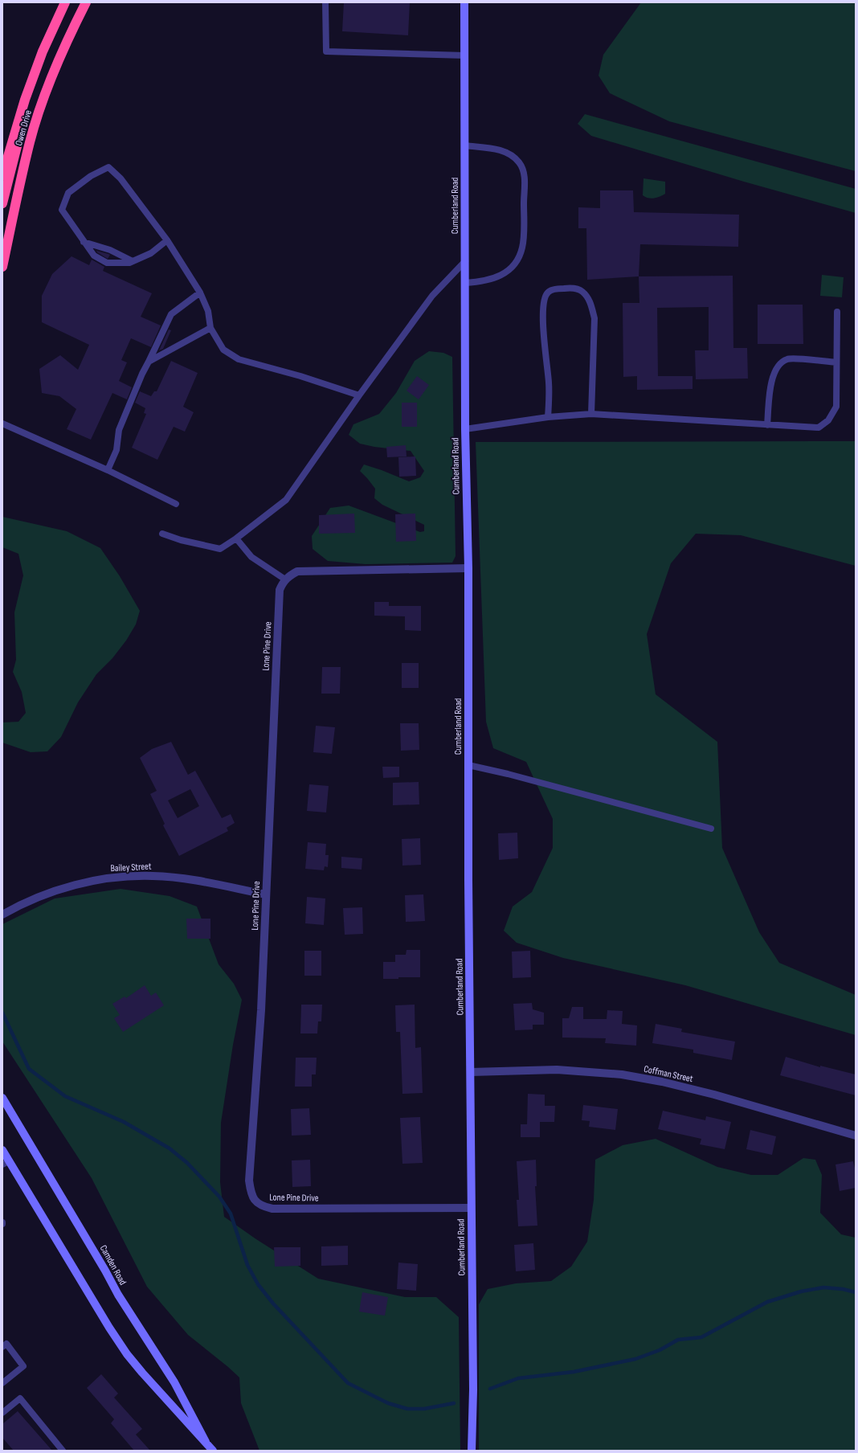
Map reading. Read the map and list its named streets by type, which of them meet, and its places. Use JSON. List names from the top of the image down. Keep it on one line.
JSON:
{"streets":{"highway":["Owen Drive"],"main road":["Cumberland Road","Camden Road"],"street":["Lone Pine Drive","Bailey Street","Coffman Street"]},"crossings":[["Cumberland Road","Lone Pine Drive"],["Cumberland Road","Coffman Street"],["Lone Pine Drive","Bailey Street"]]}
